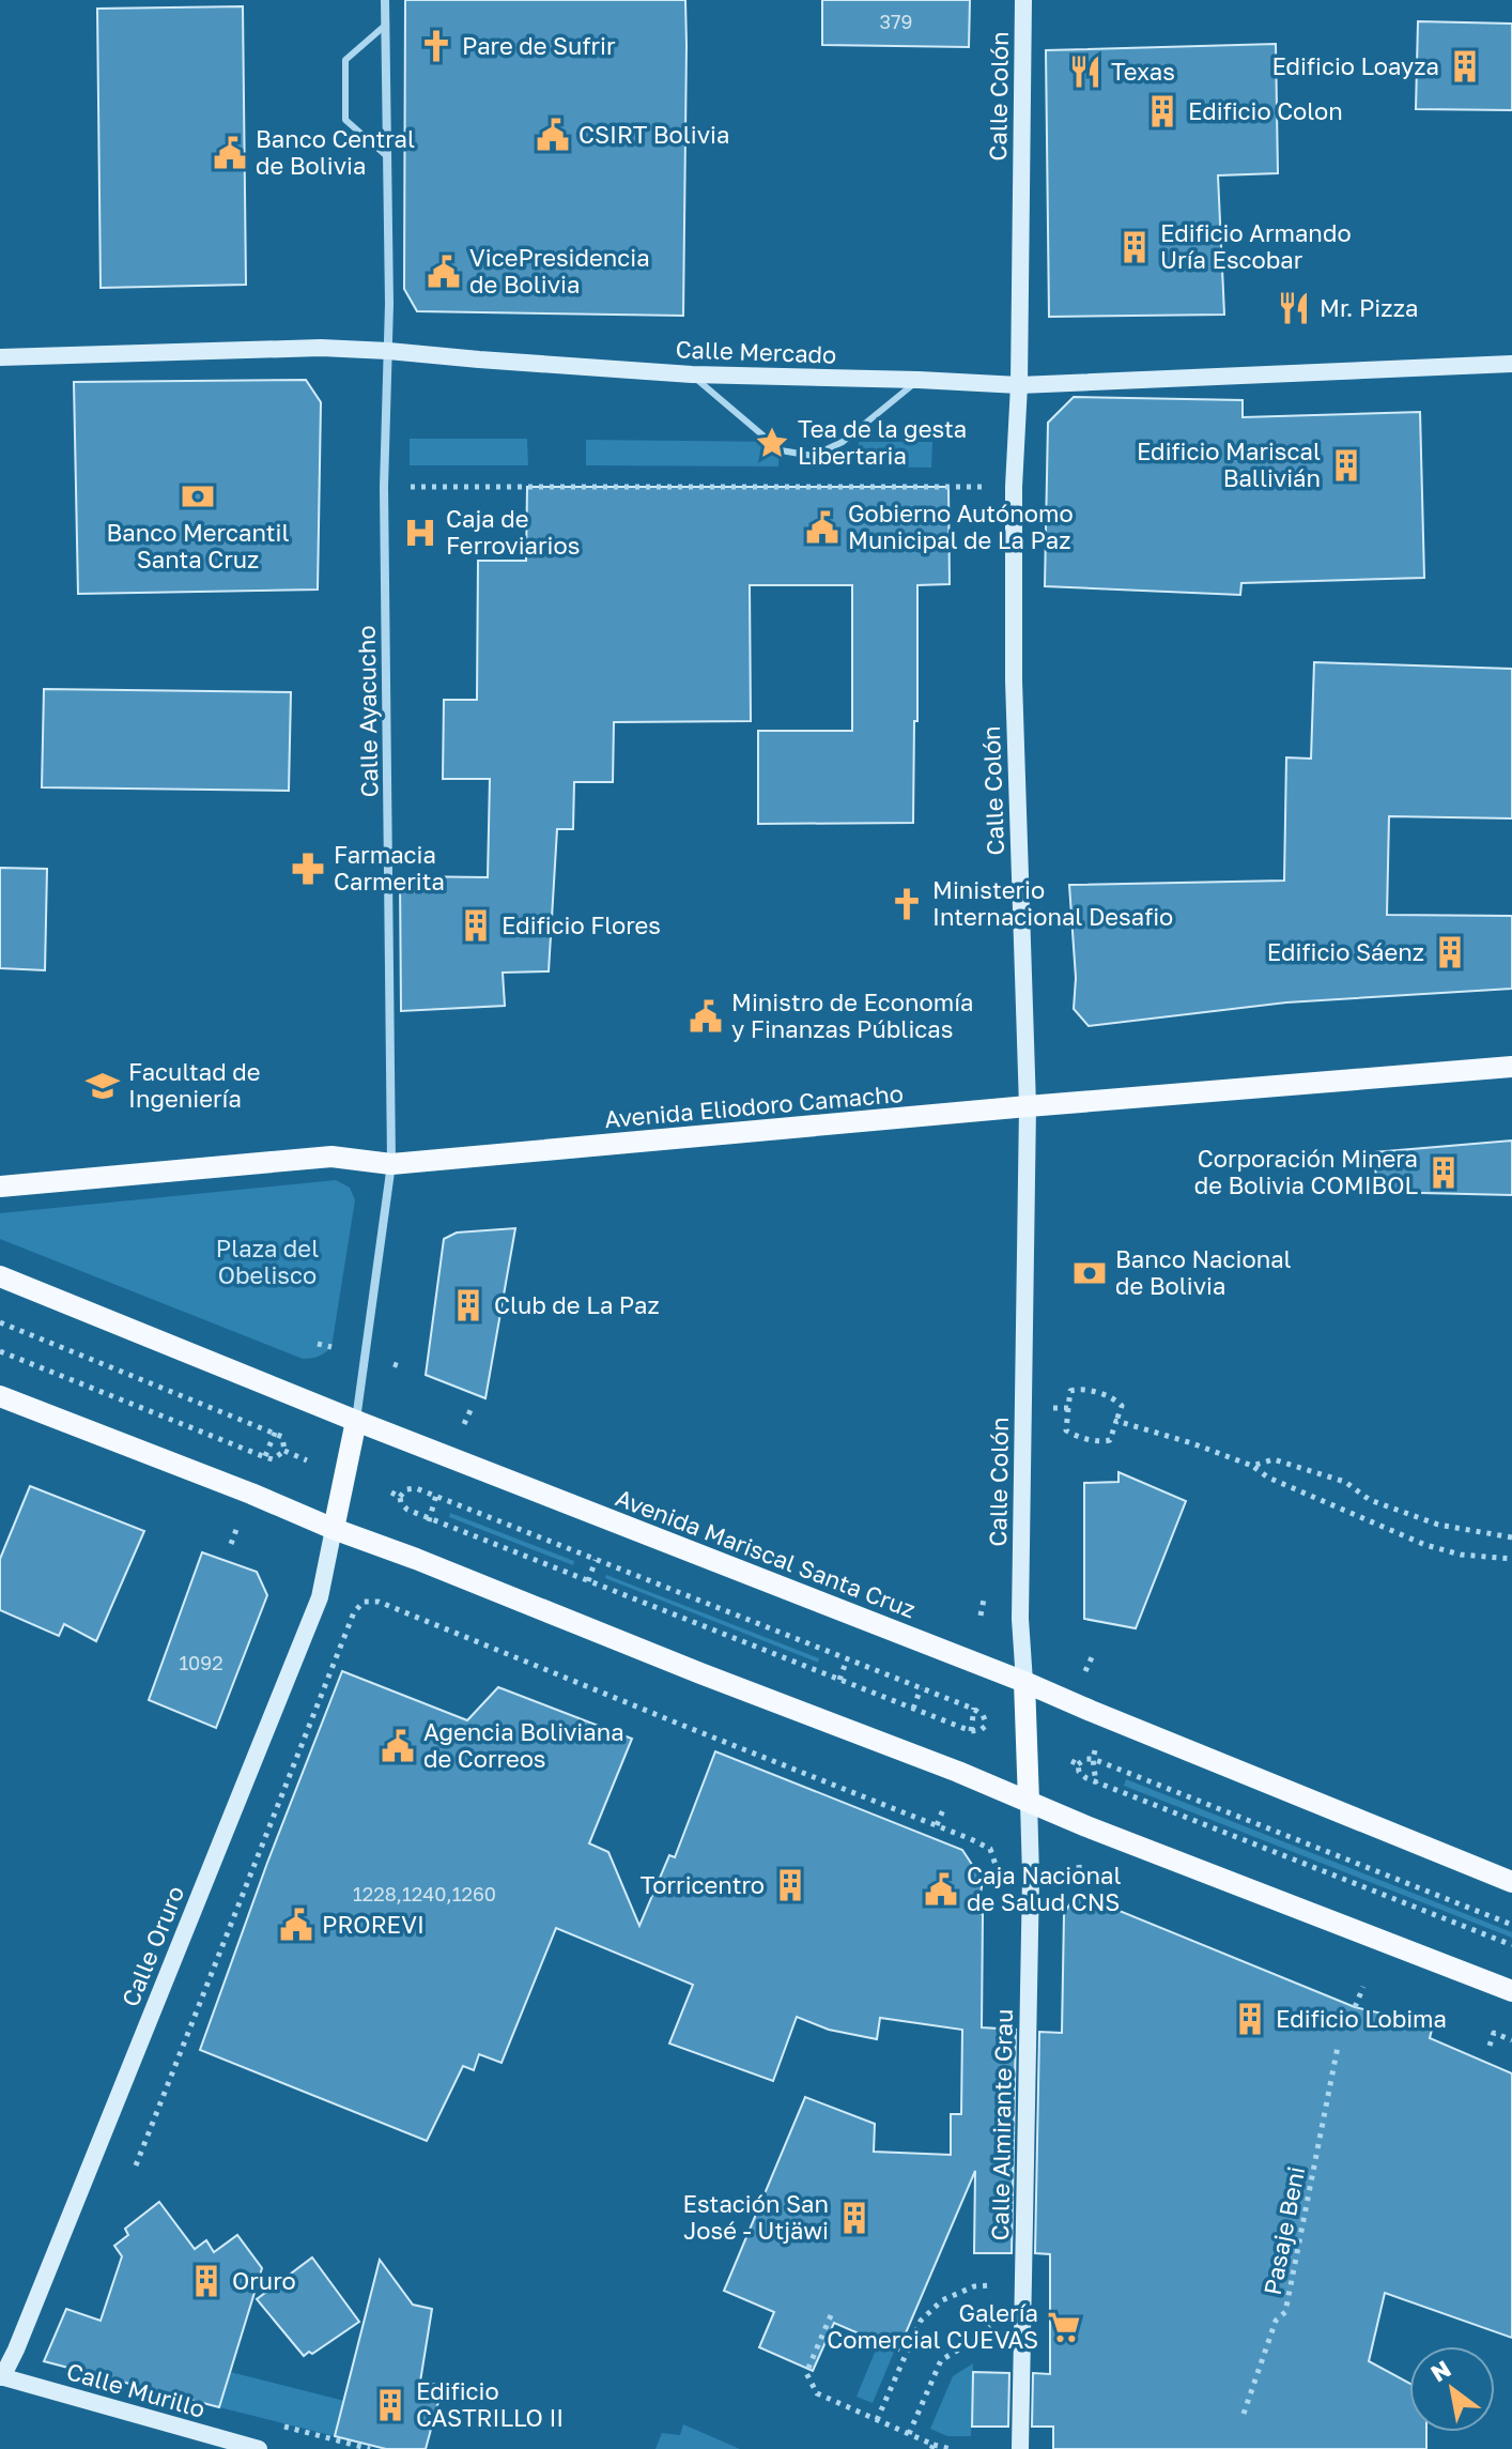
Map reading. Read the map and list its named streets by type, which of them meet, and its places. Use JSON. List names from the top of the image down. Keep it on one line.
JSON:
{"streets":{"main road":["Calle Colón","Calle Mercado","Avenida Eliodoro Camacho","Avenida Mariscal Santa Cruz","Calle Oruro","Calle Almirante Grau","Calle Murillo"],"street":["Calle Ayacucho"],"path":["Pasaje Beni"]},"crossings":[["Calle Colón","Calle Mercado"],["Calle Colón","Avenida Eliodoro Camacho"],["Calle Colón","Avenida Mariscal Santa Cruz"],["Calle Mercado","Calle Ayacucho"],["Calle Ayacucho","Avenida Eliodoro Camacho"],["Calle Ayacucho","Avenida Mariscal Santa Cruz"],["Calle Oruro","Calle Murillo"]],"parks":["Plaza del Obelisco"],"places":{"church":["Pare de Sufrir","Ministerio Internacional Desafio"],"building":["Edificio Loayza","Edificio Colon","Edificio Armando Uría Escobar","Edificio Mariscal Ballivián","Edificio Flores","Edificio Sáenz","Corporación Minera de Bolivia COMIBOL","Club de La Paz","Torricentro","Edificio Lobima","Estación San José - Utjäwi","Oruro","Edificio CASTRILLO II"],"restaurant":["Texas","Mr. Pizza"],"public building":["CSIRT Bolivia","Banco Central de Bolivia","VicePresidencia de Bolivia","Gobierno Autónomo Municipal de La Paz","Ministro de Economía y Finanzas Públicas","Agencia Boliviana de Correos","Caja Nacional de Salud CNS","PROREVI"],"place":["Tea de la gesta Libertaria"],"bank":["Banco Mercantil Santa Cruz","Banco Nacional de Bolivia"],"hospital":["Caja de Ferroviarios"],"pharmacy":["Farmacia Carmerita"],"school or university":["Facultad de Ingeniería"],"supermarket":["Galería Comercial CUEVAS"]},"house_numbers":["379","1092","1228,1240,1260"],"north":"top left"}
